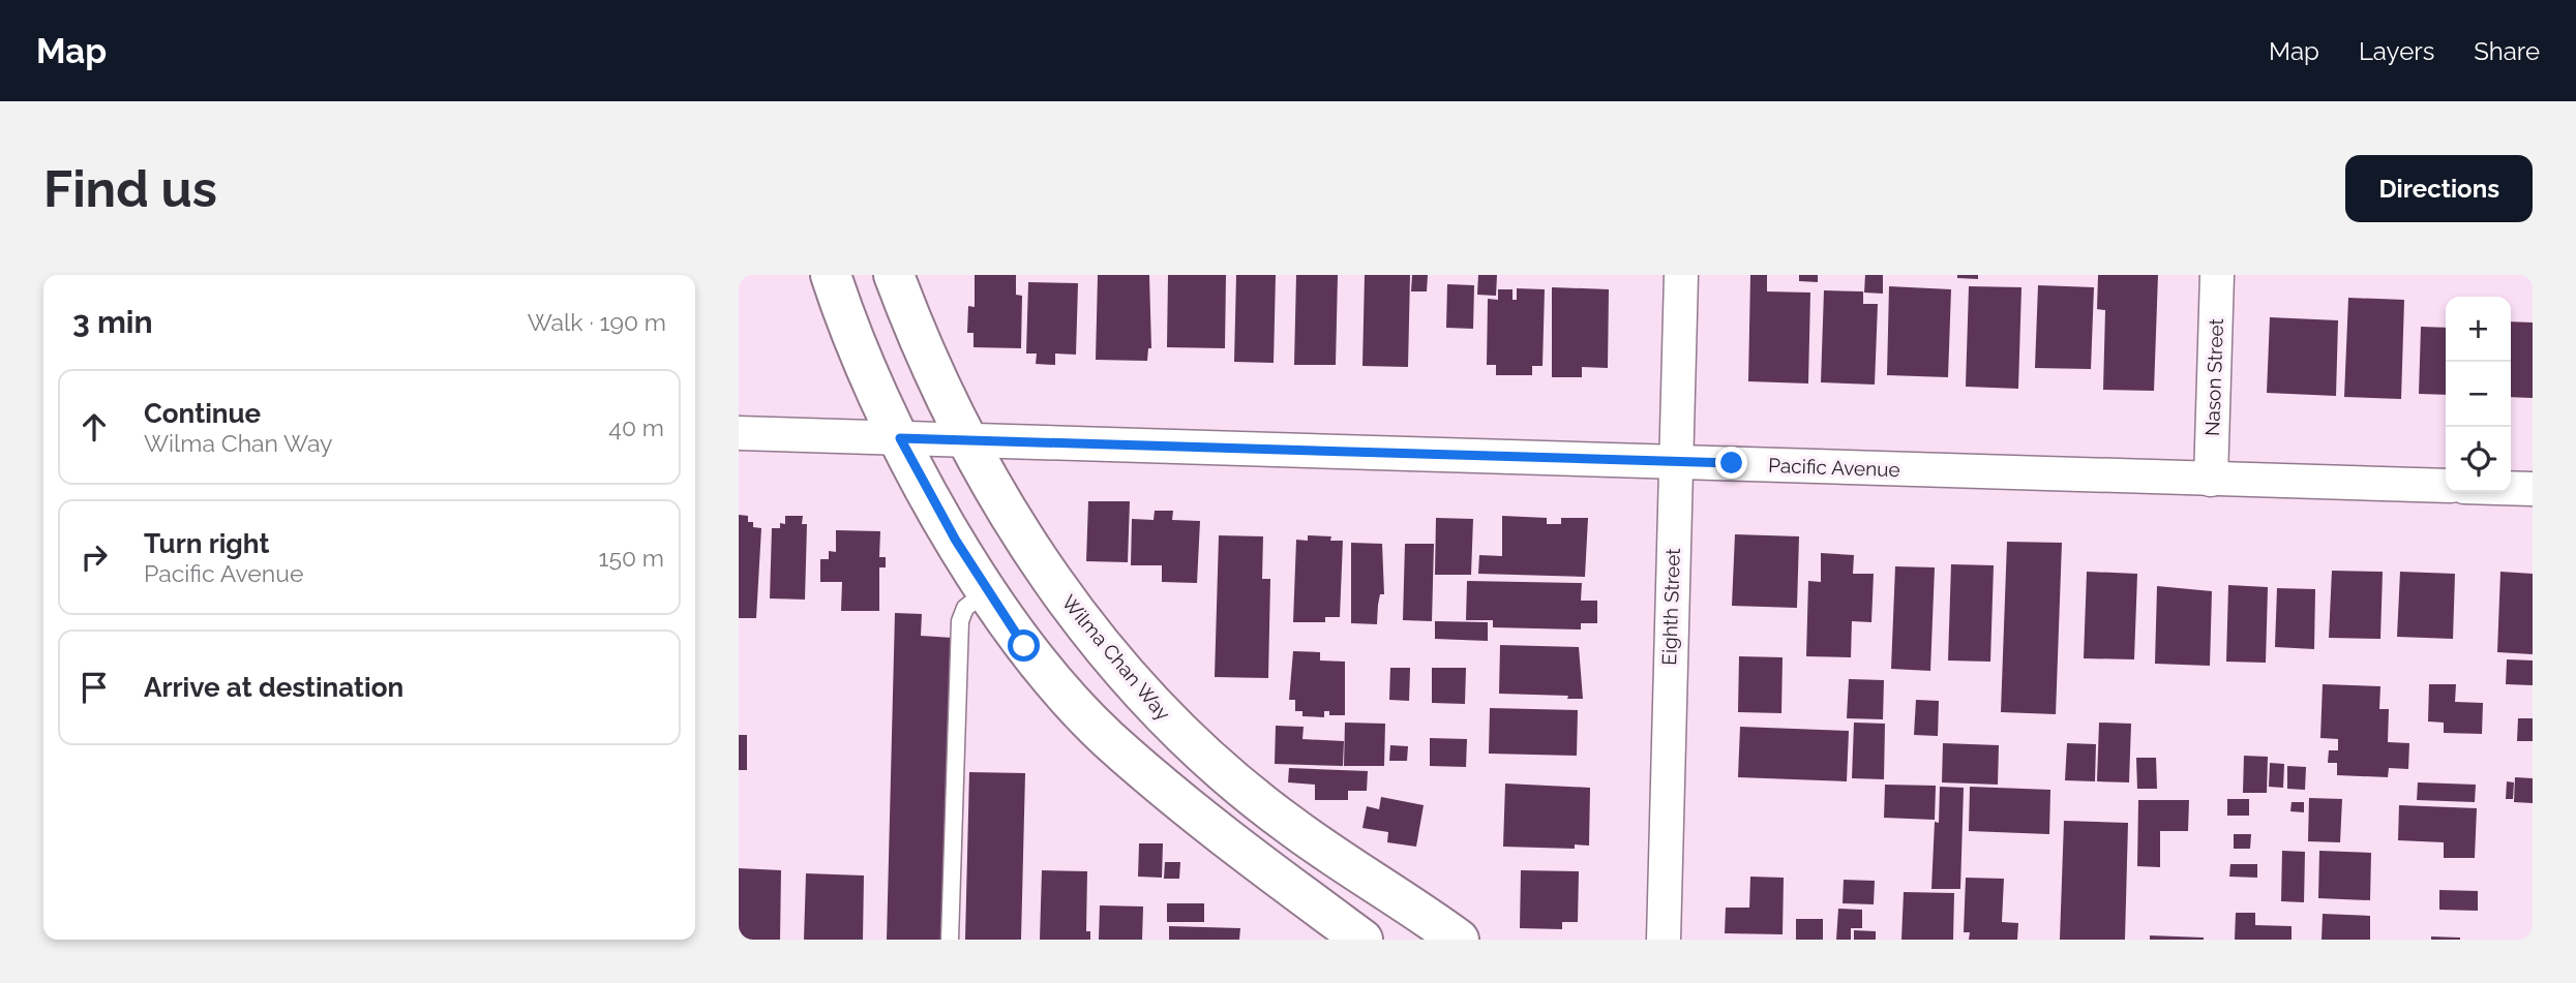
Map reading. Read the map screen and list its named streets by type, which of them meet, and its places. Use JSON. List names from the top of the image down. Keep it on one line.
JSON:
{"streets":{"main road":["Wilma Chan Way"],"street":["Nason Street","Pacific Avenue","Eighth Street"]},"crossings":[["Nason Street","Pacific Avenue"],["Pacific Avenue","Eighth Street"],["Pacific Avenue","Wilma Chan Way"]],"page":{"header":"Map","nav":["Map","Layers","Share"],"buttons":"Directions","title":"Find us","heading":["3 min","Walk · 190 m"],"map_buttons":["+","−"],"list":[["Continue","Wilma Chan Way","40 m"],["Turn right","Pacific Avenue","150 m"],"Arrive at destination"]}}
